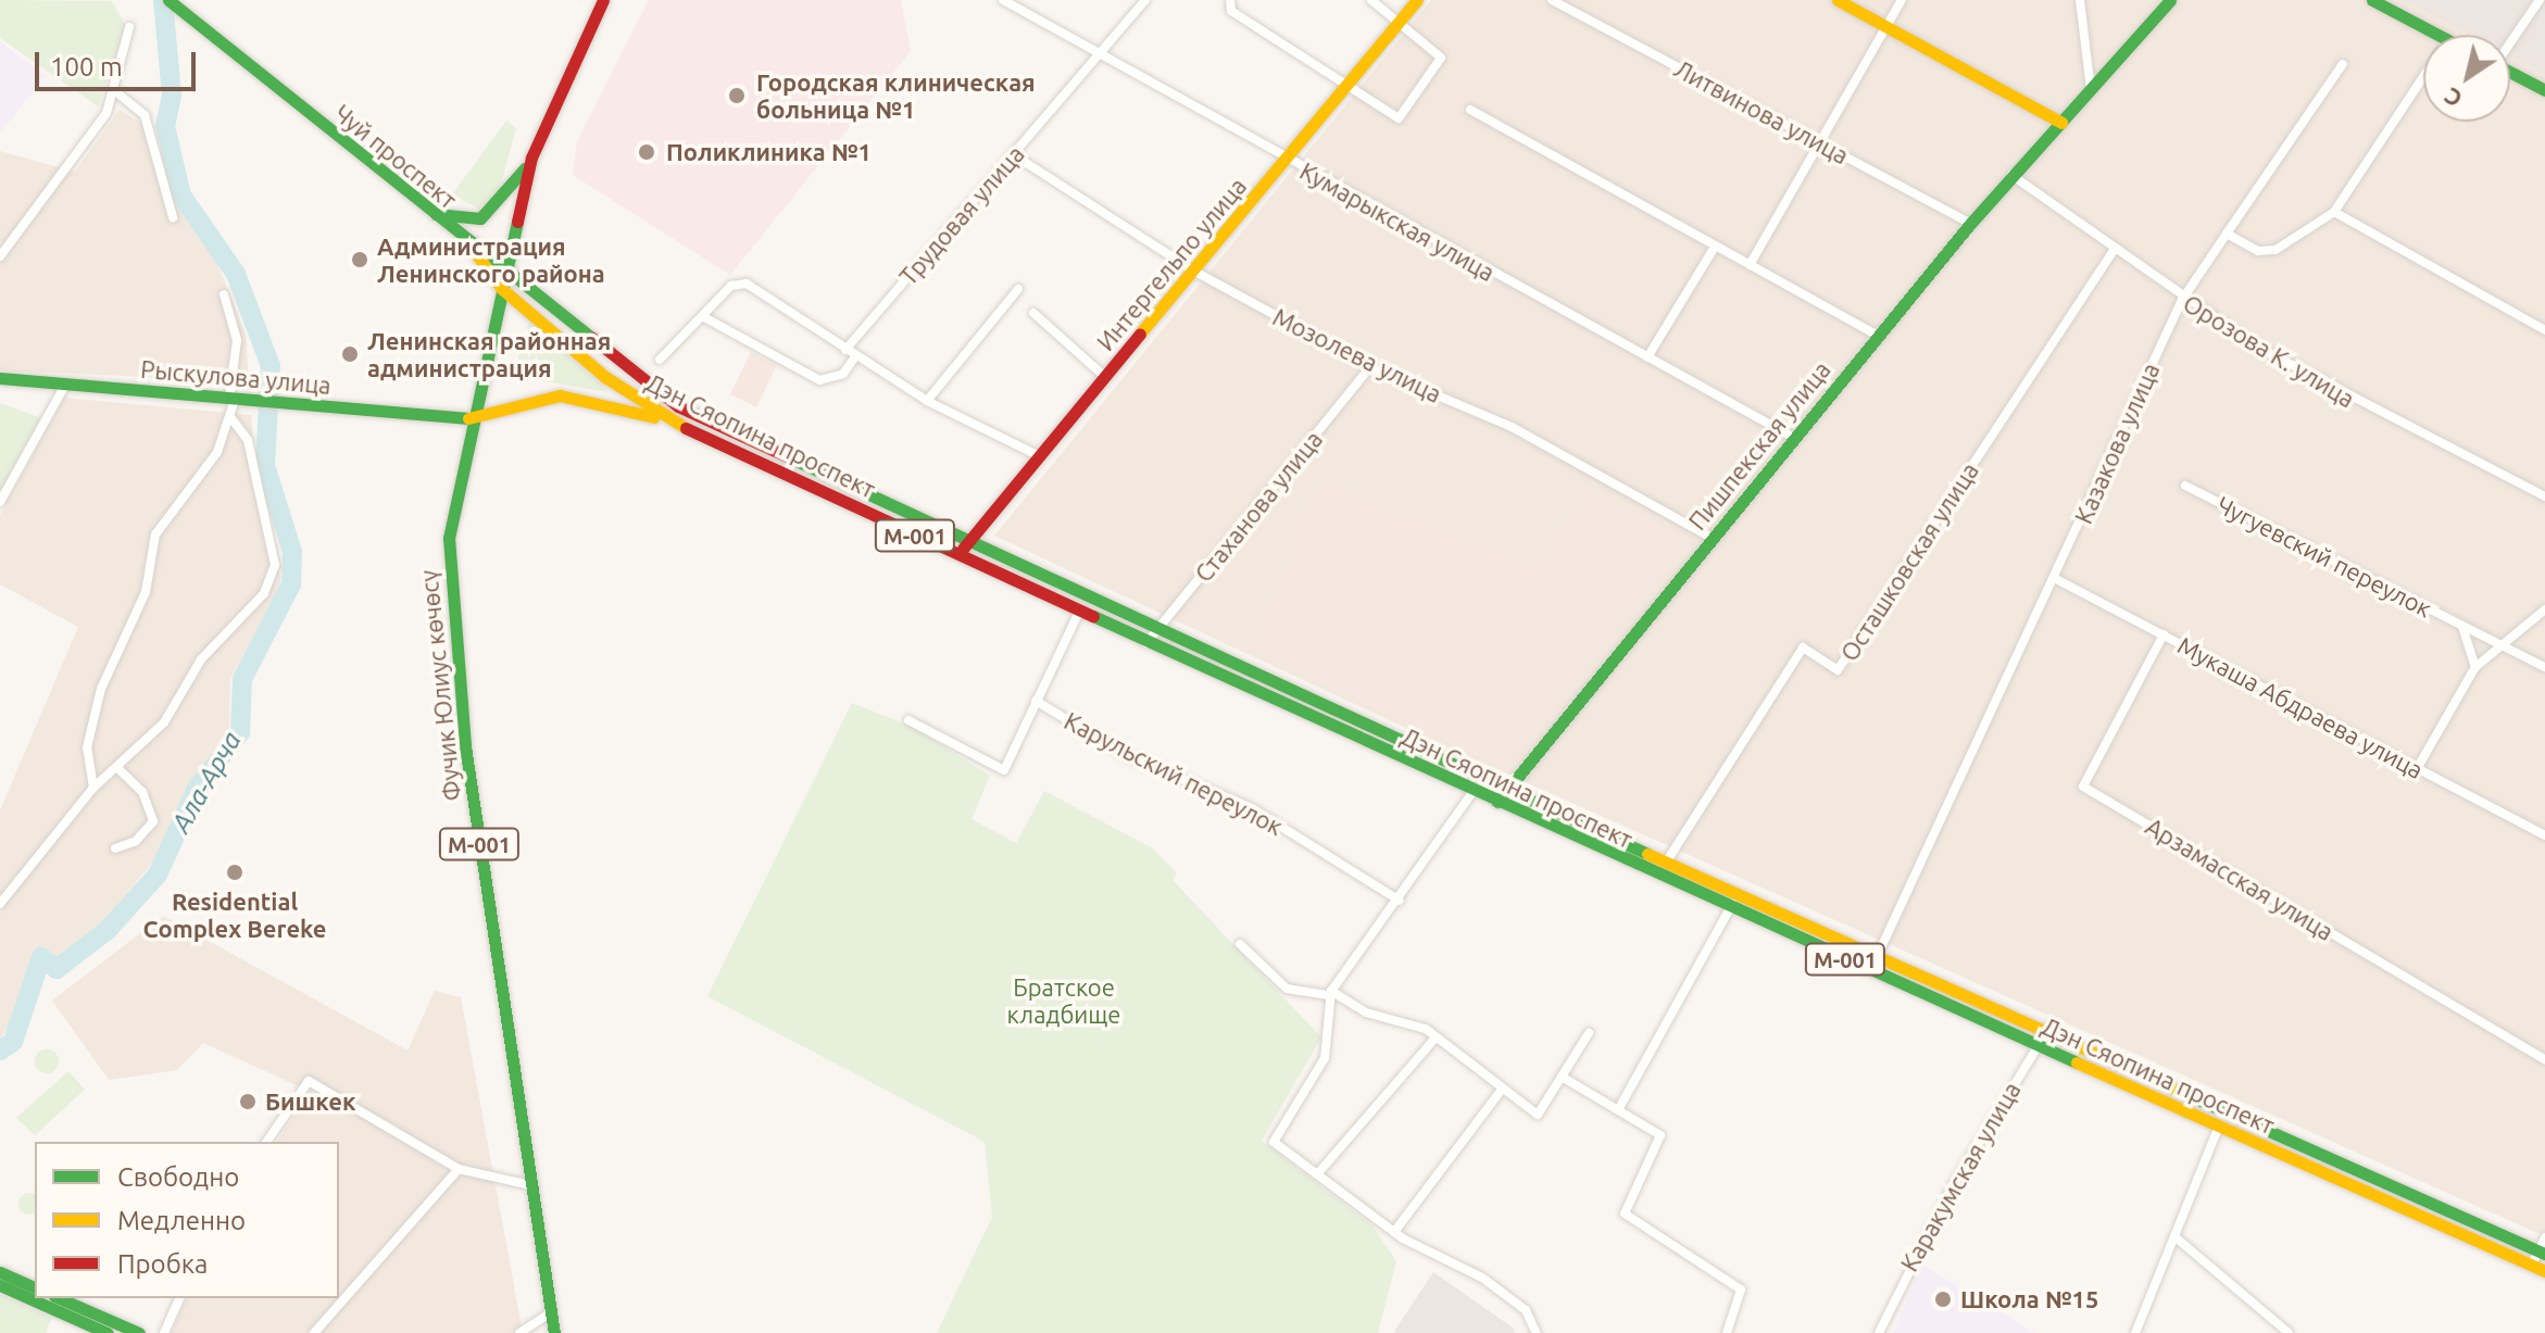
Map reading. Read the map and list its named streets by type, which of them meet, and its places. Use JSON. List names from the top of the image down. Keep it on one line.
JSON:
{"streets":{"main road":["Чуй проспект","Интергельпо улица","Рыскулова улица","Дэн Сяопина проспект","Пишпекская улица","M-001","Фучик Юлиус көчөсү","М-001"],"street":["Литвинова улица","Трудовая улица","Кумарыкская улица","Орозова К. улица","Мозолева улица","Казакова улица","Стаханова улица","Чугуевский переулок","Осташковская улица","Мукаша Абдраева улица","Карульский переулок","Арзамасская улица","Каракумская улица"]},"crossings":[["Литвинова улица","Пишпекская улица"],["Чуй проспект","Дэн Сяопина проспект"],["Чуй проспект","Фучик Юлиус көчөсү"],["Трудовая улица","Кумарыкская улица"],["Трудовая улица","Мозолева улица"],["Кумарыкская улица","Интергельпо улица"],["Кумарыкская улица","Пишпекская улица"],["Интергельпо улица","Мозолева улица"],["Интергельпо улица","Дэн Сяопина проспект"],["Орозова К. улица","Казакова улица"],["Орозова К. улица","Пишпекская улица"],["Орозова К. улица","Осташковская улица"],["Мозолева улица","Пишпекская улица"],["Мозолева улица","Стаханова улица"],["Рыскулова улица","Дэн Сяопина проспект"],["Рыскулова улица","Фучик Юлиус көчөсү"],["Дэн Сяопина проспект","Казакова улица"],["Дэн Сяопина проспект","Пишпекская улица"],["Дэн Сяопина проспект","Стаханова улица"],["Дэн Сяопина проспект","Осташковская улица"],["Дэн Сяопина проспект","Фучик Юлиус көчөсү"],["Дэн Сяопина проспект","Каракумская улица"],["Казакова улица","Мукаша Абдраева улица"],["Мукаша Абдраева улица","Арзамасская улица"]],"water":["Ала-Арча"],"parks":["Братское кладбище"],"places":["Городская клиническая больница №1","Поликлиника №1","Администрация Ленинского района","Ленинская районная администрация","Residential Complex Bereke","Бишкек","Школа №15"],"legend":["Свободно","Медленно","Пробка"],"scale_bar":"100 m","north":"bottom left"}
